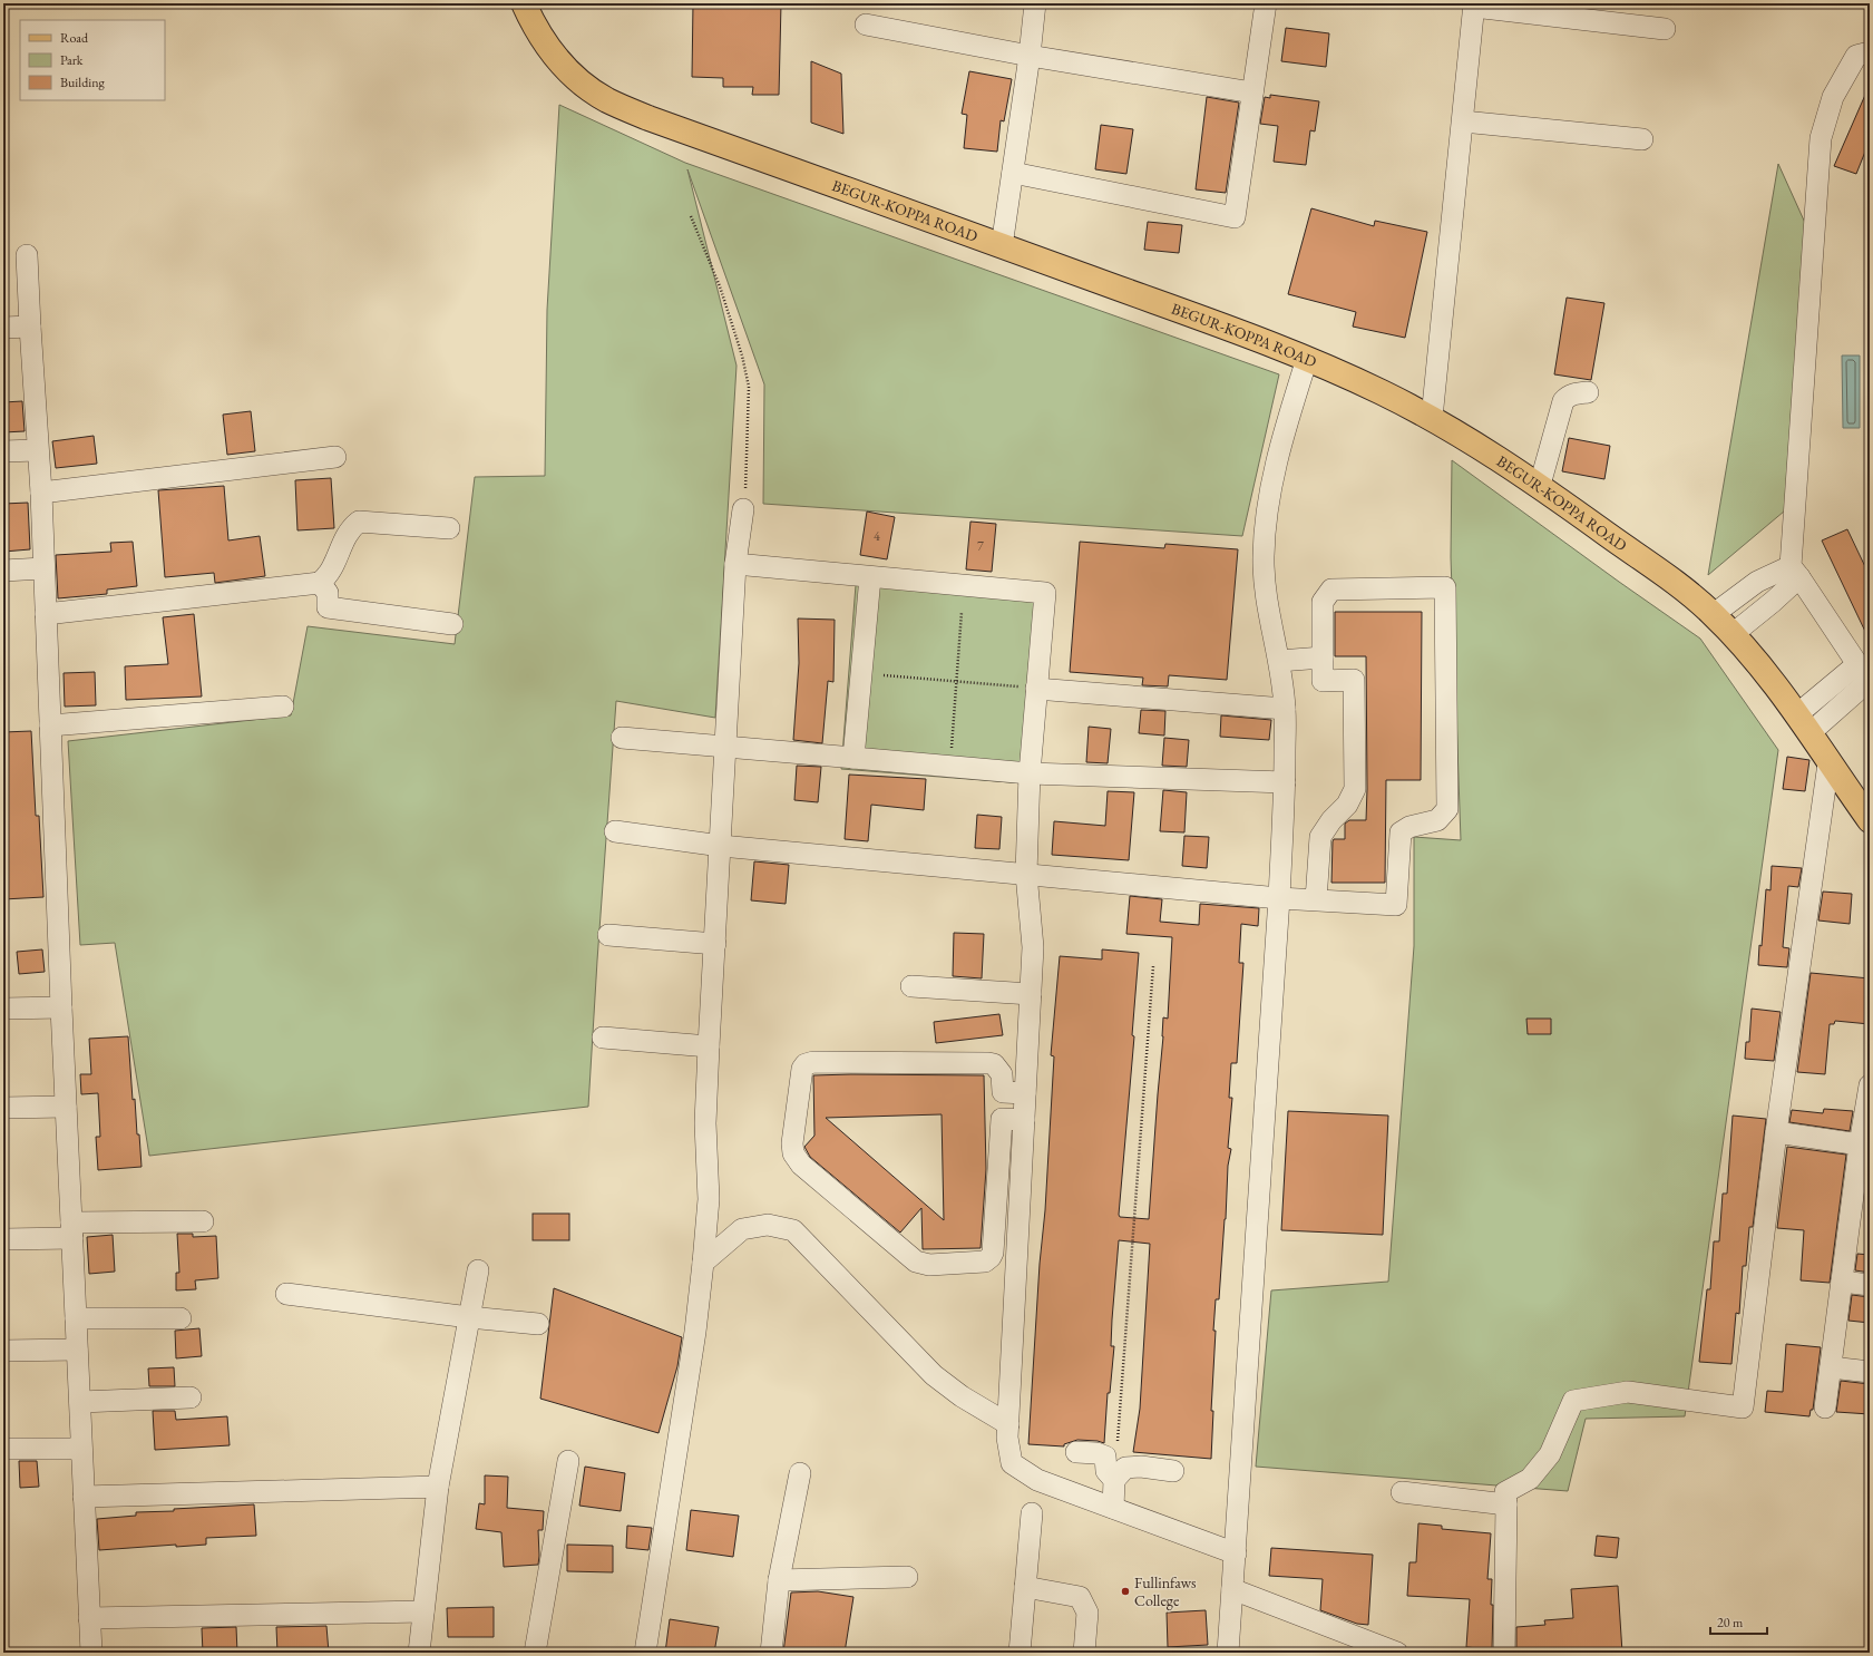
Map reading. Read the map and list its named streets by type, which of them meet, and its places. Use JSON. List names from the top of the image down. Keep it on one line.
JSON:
{"streets":{"main road":["BEGUR-KOPPA ROAD"]},"places":["Fullinfaws College"],"house_numbers":["4","7"],"legend":["Road","Park","Building"],"scale_bar":"20 m"}
